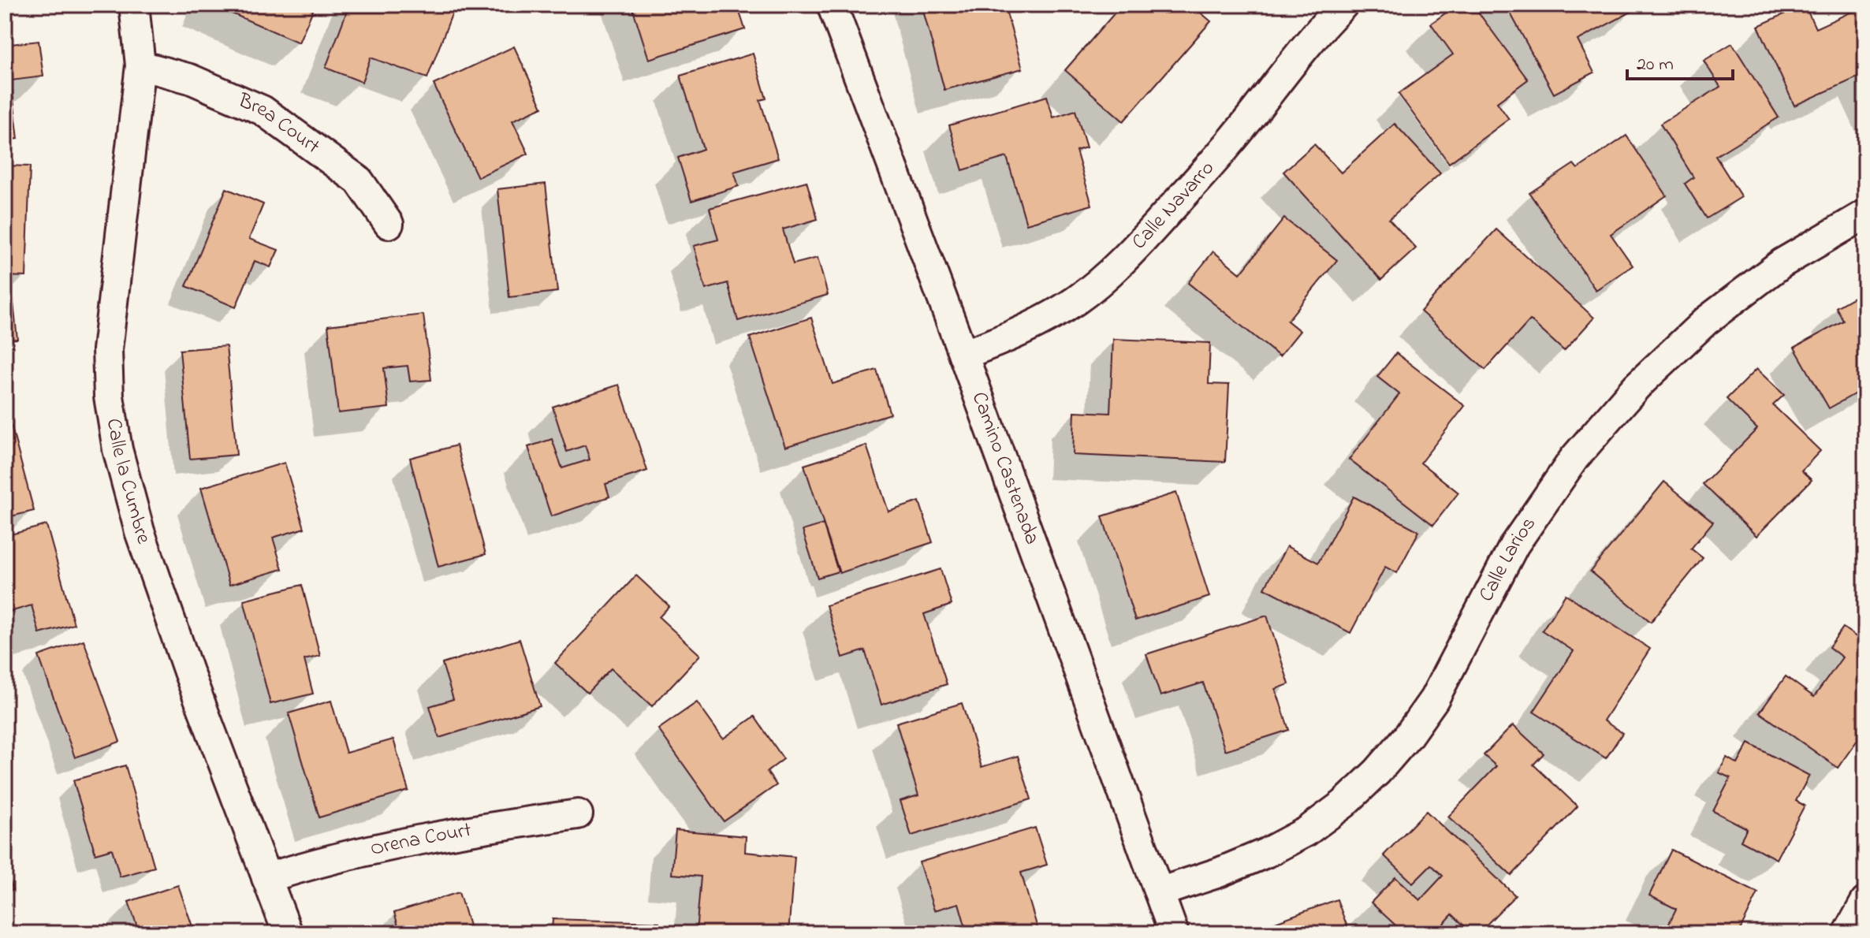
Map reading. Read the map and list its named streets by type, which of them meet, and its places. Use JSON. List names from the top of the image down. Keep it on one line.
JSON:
{"streets":{"street":["Brea Court","Calle Navarro","Camino Castenada","Calle la Cumbre","Calle Larios","Orena Court"]},"crossings":[["Brea Court","Calle la Cumbre"],["Calle Navarro","Camino Castenada"],["Camino Castenada","Calle Larios"],["Calle la Cumbre","Orena Court"]],"scale_bar":"20 m"}
